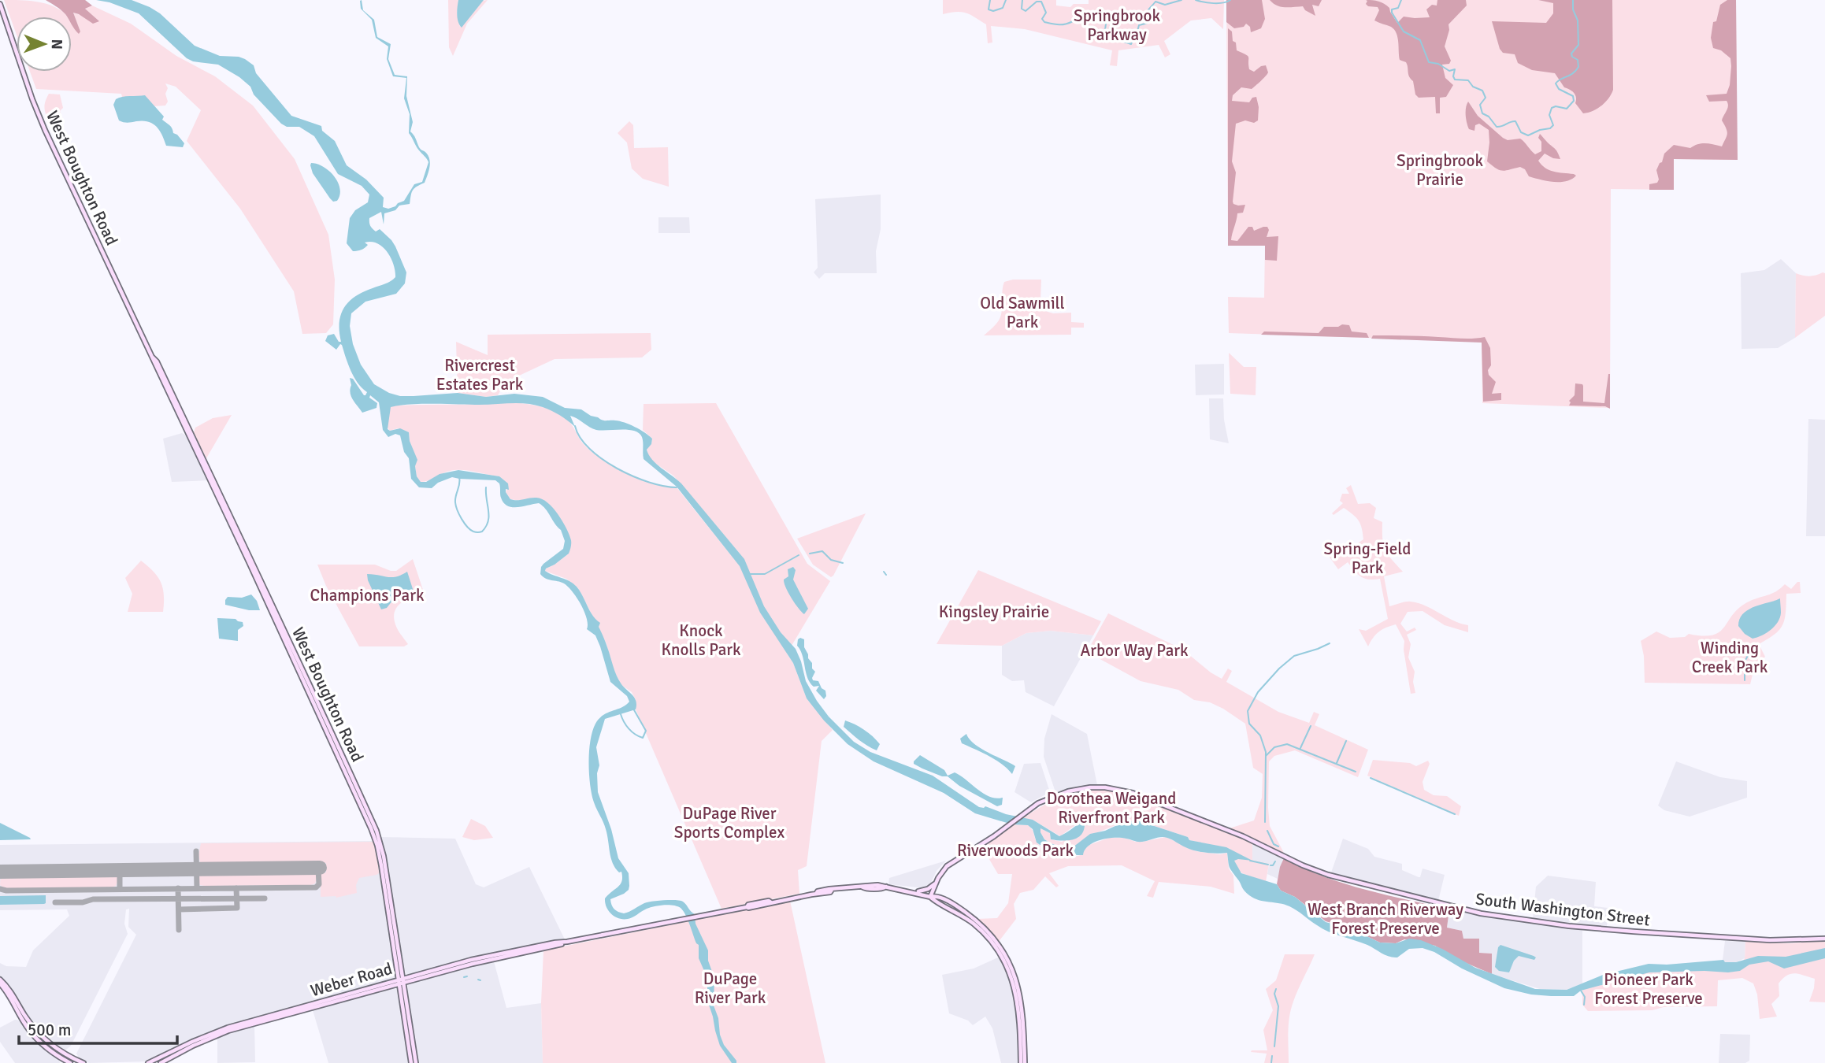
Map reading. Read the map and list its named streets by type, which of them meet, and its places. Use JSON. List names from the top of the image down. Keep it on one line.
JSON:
{"streets":{"main road":["West Boughton Road","South Washington Street","Weber Road"]},"crossings":[["West Boughton Road","Weber Road"],["South Washington Street","Weber Road"]],"parks":["Springbrook Parkway","Springbrook Prairie","Old Sawmill Park","Rivercrest Estates Park","Spring-Field Park","Champions Park","Kingsley Prairie","Knock Knolls Park","Winding Creek Park","Arbor Way Park","Dorothea Weigand Riverfront Park","DuPage River Sports Complex","Riverwoods Park","West Branch Riverway Forest Preserve","DuPage River Park","Pioneer Park Forest Preserve"],"scale_bar":"500 m","north":"right"}
